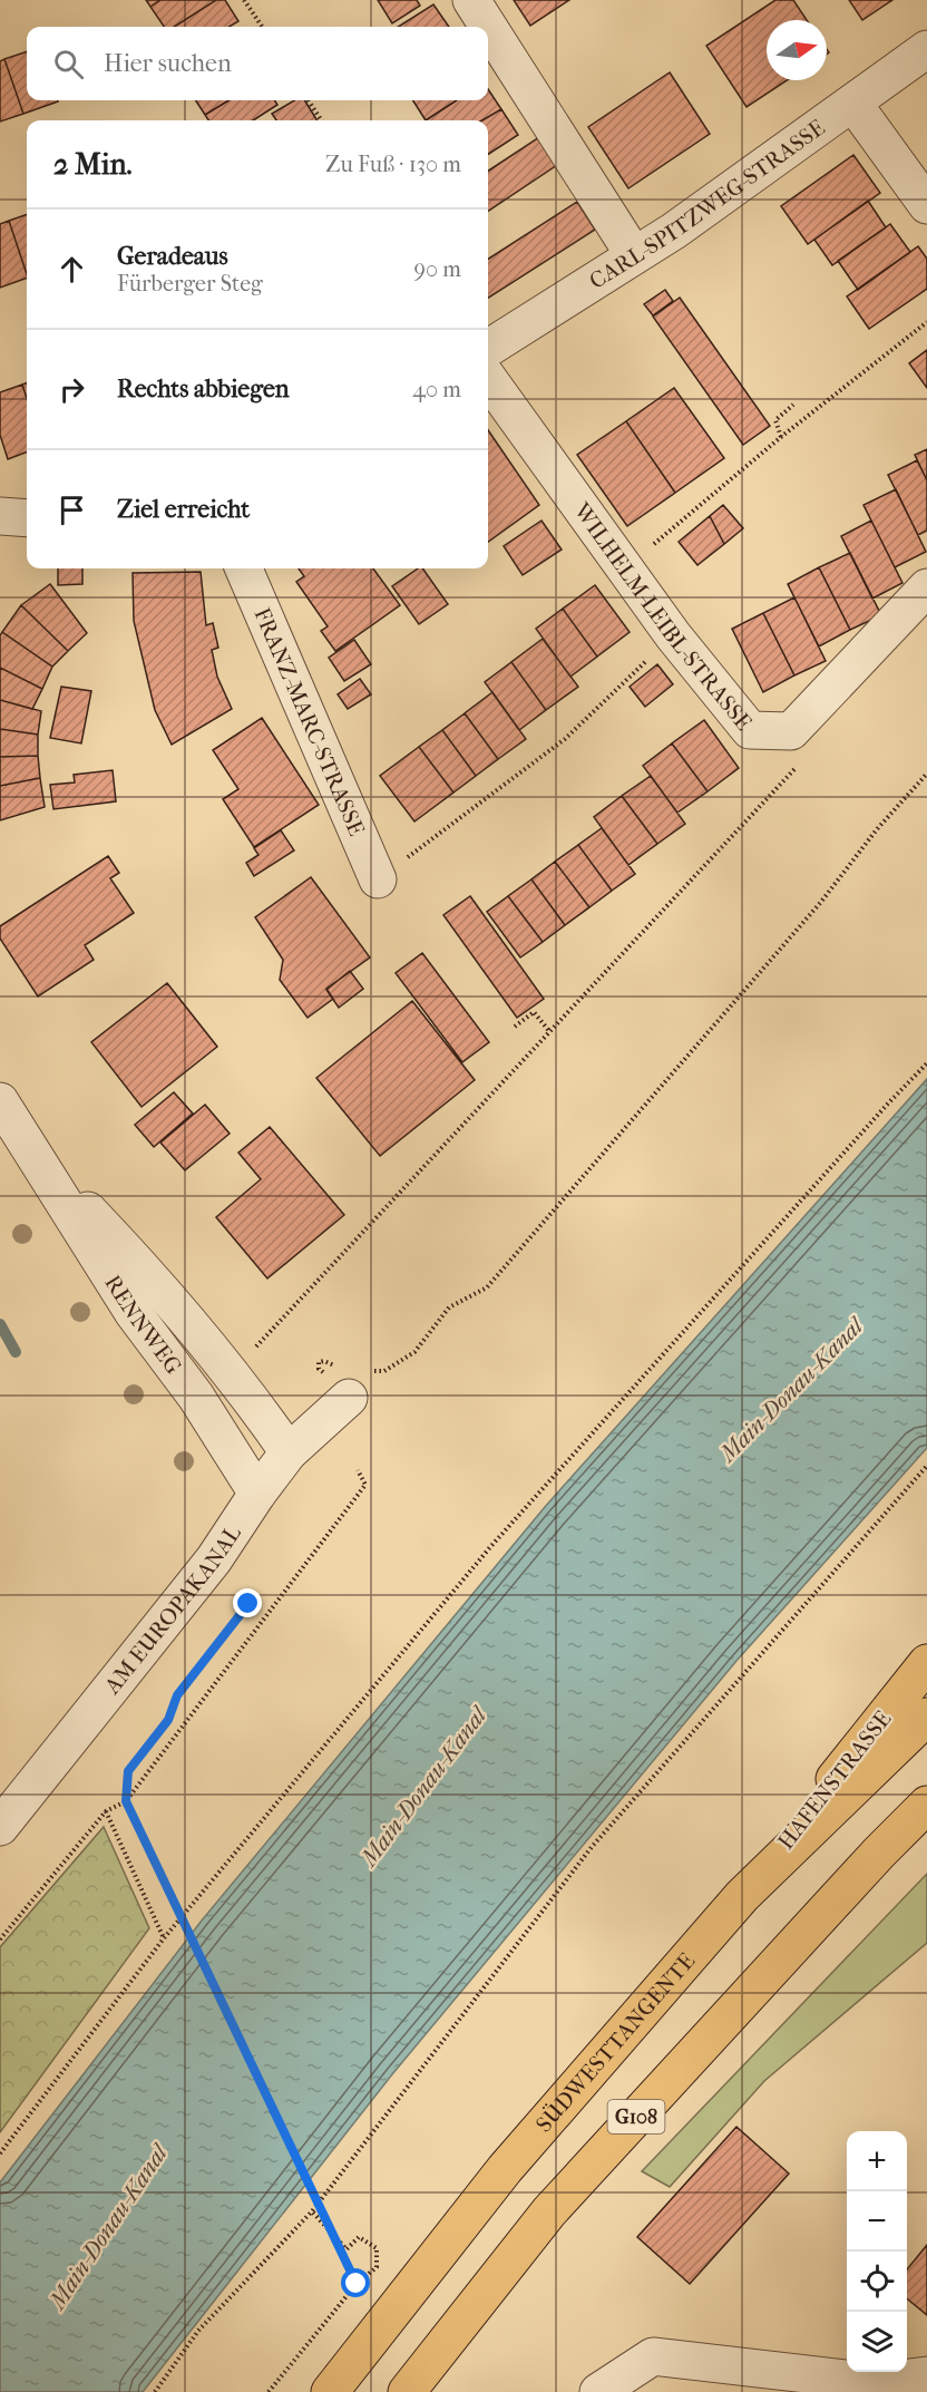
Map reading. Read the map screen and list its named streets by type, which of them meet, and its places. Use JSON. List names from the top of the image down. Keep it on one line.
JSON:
{"streets":{"highway":["HAFENSTRASSE","SÜDWESTTANGENTE","G108"],"street":["CARL-SPITZWEG-STRASSE","WILHELM-LEIBL-STRASSE","FRANZ-MARC-STRASSE","RENNWEG","AM EUROPAKANAL"]},"crossings":[["RENNWEG","AM EUROPAKANAL"],["HAFENSTRASSE","SÜDWESTTANGENTE"]],"water":["Main-Donau-Kanal"],"north":"right","page":{"search":"Hier suchen","heading":["2 Min.","Zu Fuß · 130 m"],"list":[["Geradeaus","Fürberger Steg","90 m"],["Rechts abbiegen","40 m"],"Ziel erreicht"],"map_buttons":["+","−"]}}
